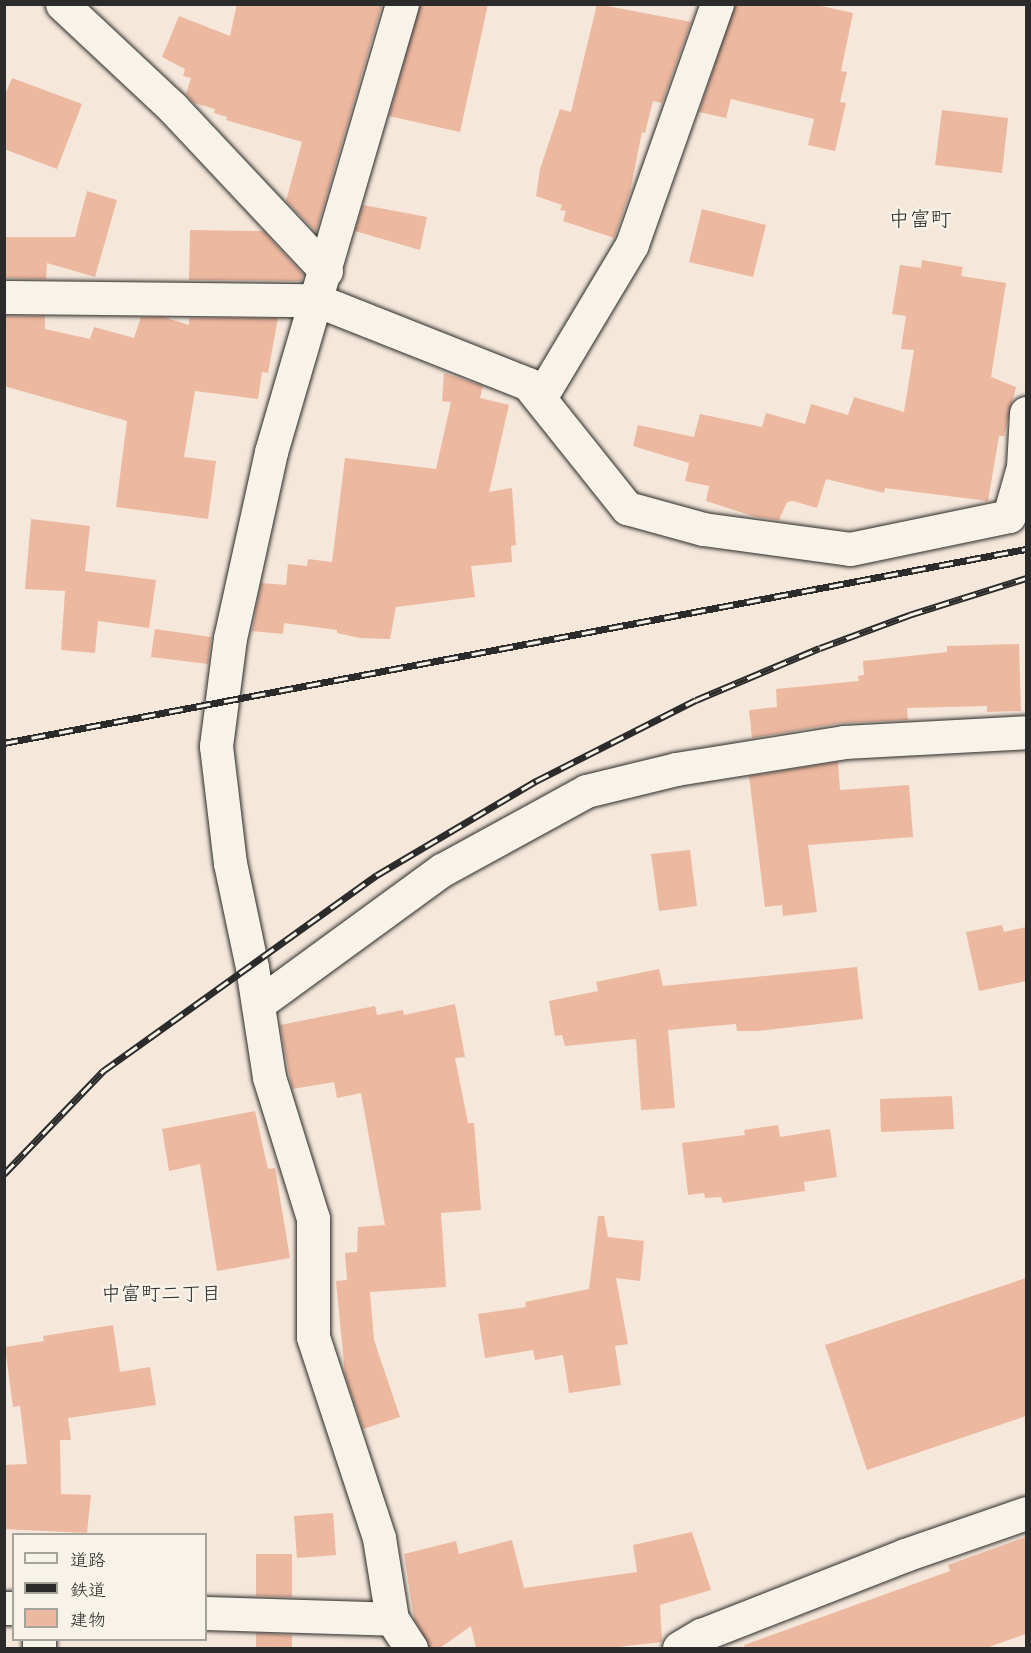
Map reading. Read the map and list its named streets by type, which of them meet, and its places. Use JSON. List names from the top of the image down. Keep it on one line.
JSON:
{"districts":["中富町","中富町二丁目"],"legend":["道路","鉄道","建物"]}
